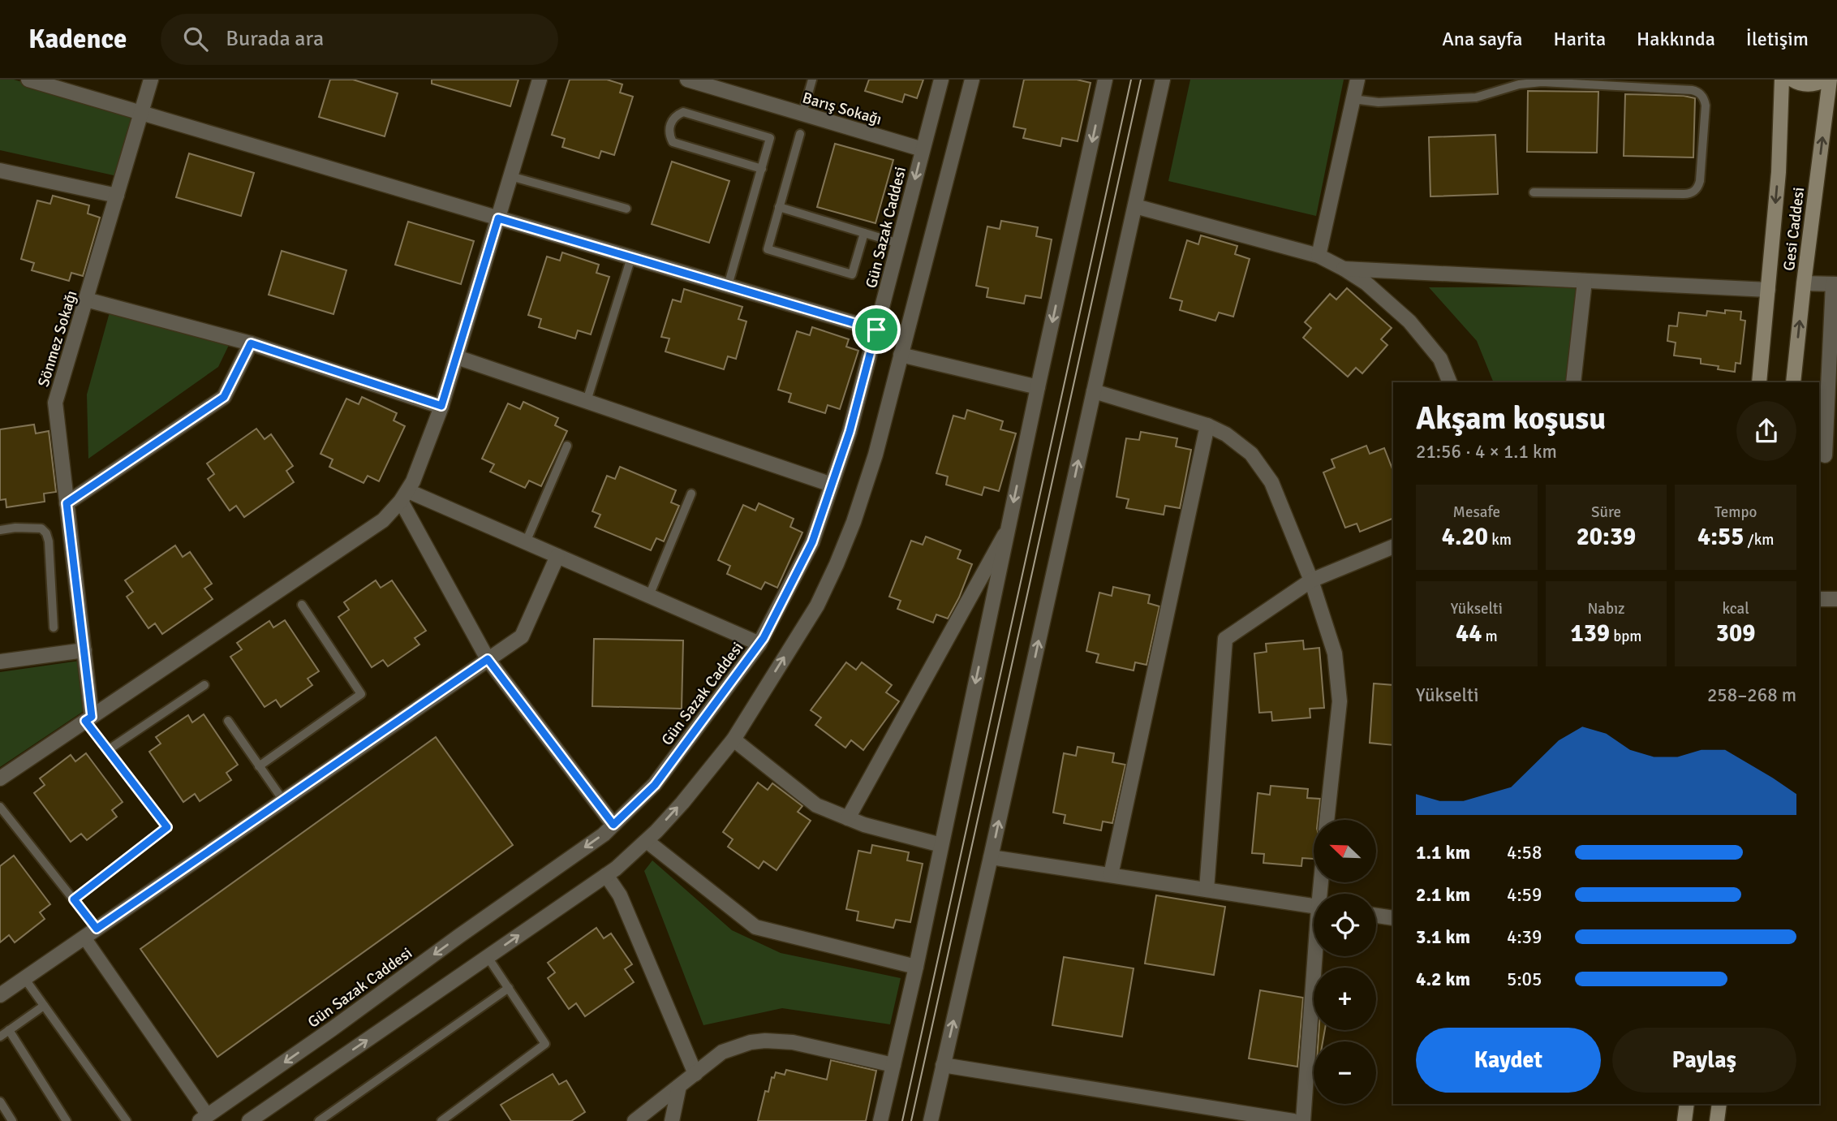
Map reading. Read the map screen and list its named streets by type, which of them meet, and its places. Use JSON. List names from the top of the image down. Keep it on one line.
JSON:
{"streets":{"main road":["Gesi Caddesi"],"street":["Barış Sokağı","Gün Sazak Caddesi","Sönmez Sokağı"]},"crossings":[["Barış Sokağı","Gün Sazak Caddesi"]],"north":"top left","page":{"header":"Kadence","search":"Burada ara","nav":["Ana sayfa","Harita","Hakkında","İletişim"],"heading":["Akşam koşusu","21:56 · 4 × 1.1 km"],"stats":[["Mesafe","4.20 km"],["Süre","20:39"],["Tempo","4:55 /km"],["Yükselti","44 m"],["Nabız","139 bpm"],["kcal","309"]],"chart":["Yükselti","258–268 m"],"map_buttons":["+","−"],"list":[{"name":"1.1 km","note":"4:58"},{"name":"2.1 km","note":"4:59"},{"name":"3.1 km","note":"4:39"},{"name":"4.2 km","note":"5:05"}],"buttons":["Kaydet","Paylaş"]}}
